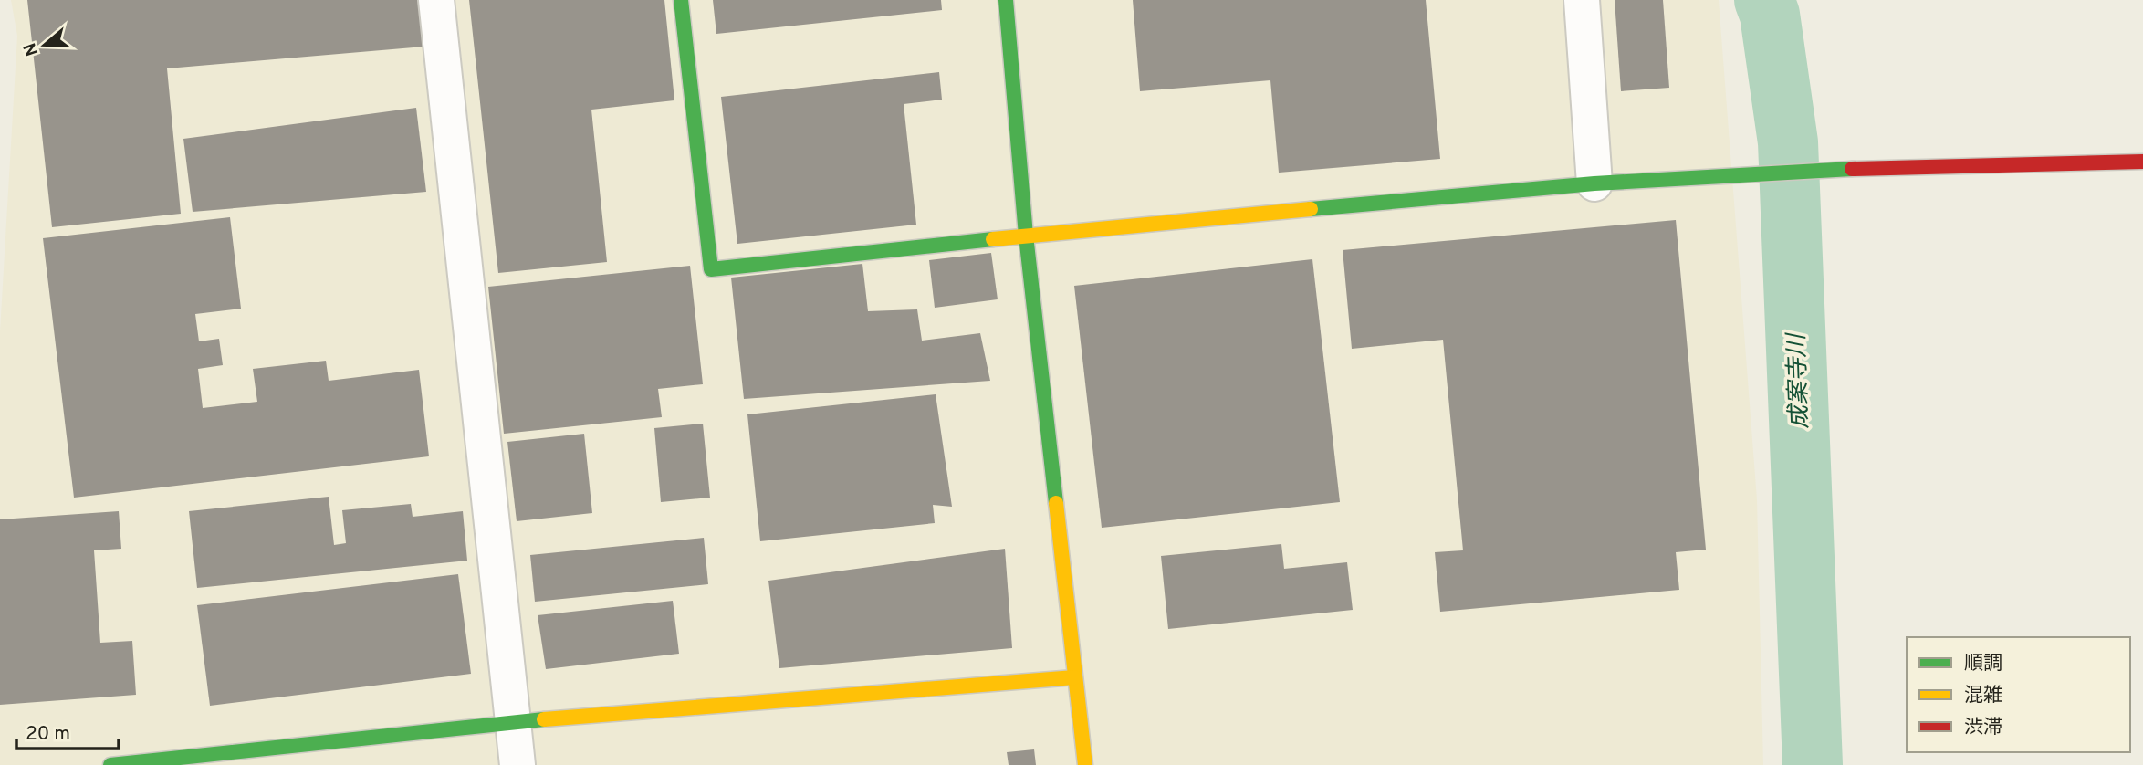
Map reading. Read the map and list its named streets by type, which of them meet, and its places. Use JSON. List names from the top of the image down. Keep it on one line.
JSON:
{"water":["成案寺川"],"legend":["順調","混雑","渋滞"],"scale_bar":"20 m","north":"left"}
